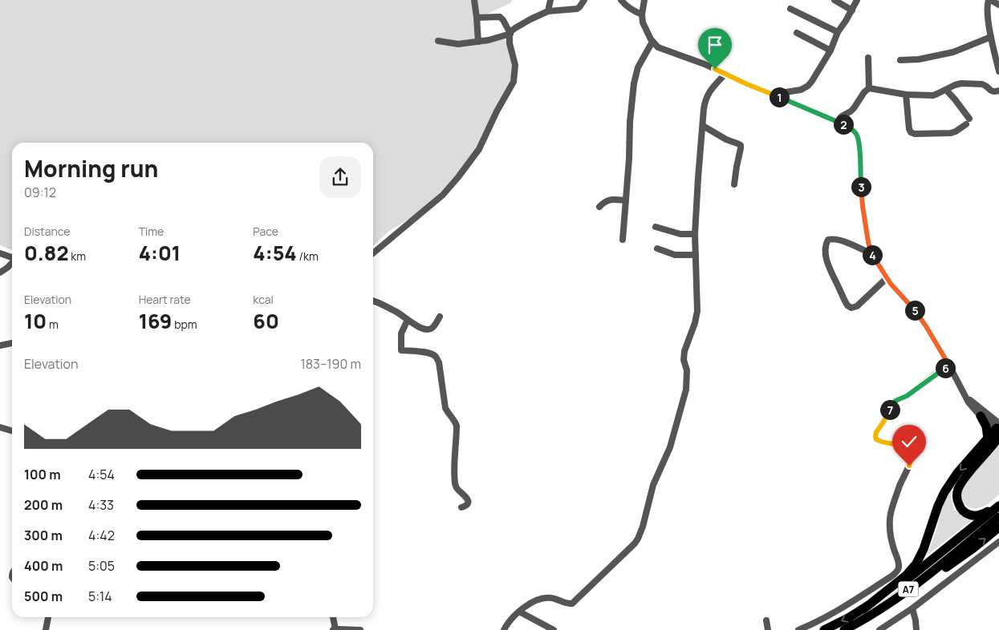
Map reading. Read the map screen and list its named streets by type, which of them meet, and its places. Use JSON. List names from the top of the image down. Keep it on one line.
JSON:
{"streets":{"highway":["Α7"]},"page":{"pins":["1","2","3","4","5","6","7"],"heading":["Morning run","09:12"],"stats":[["Distance","0.82 km"],["Time","4:01"],["Pace","4:54 /km"],["Elevation","10 m"],["Heart rate","169 bpm"],["kcal","60"]],"chart":["Elevation","183–190 m"],"list":[{"name":"100 m","note":"4:54"},{"name":"200 m","note":"4:33"},{"name":"300 m","note":"4:42"},{"name":"400 m","note":"5:05"},{"name":"500 m","note":"5:14"}]}}
